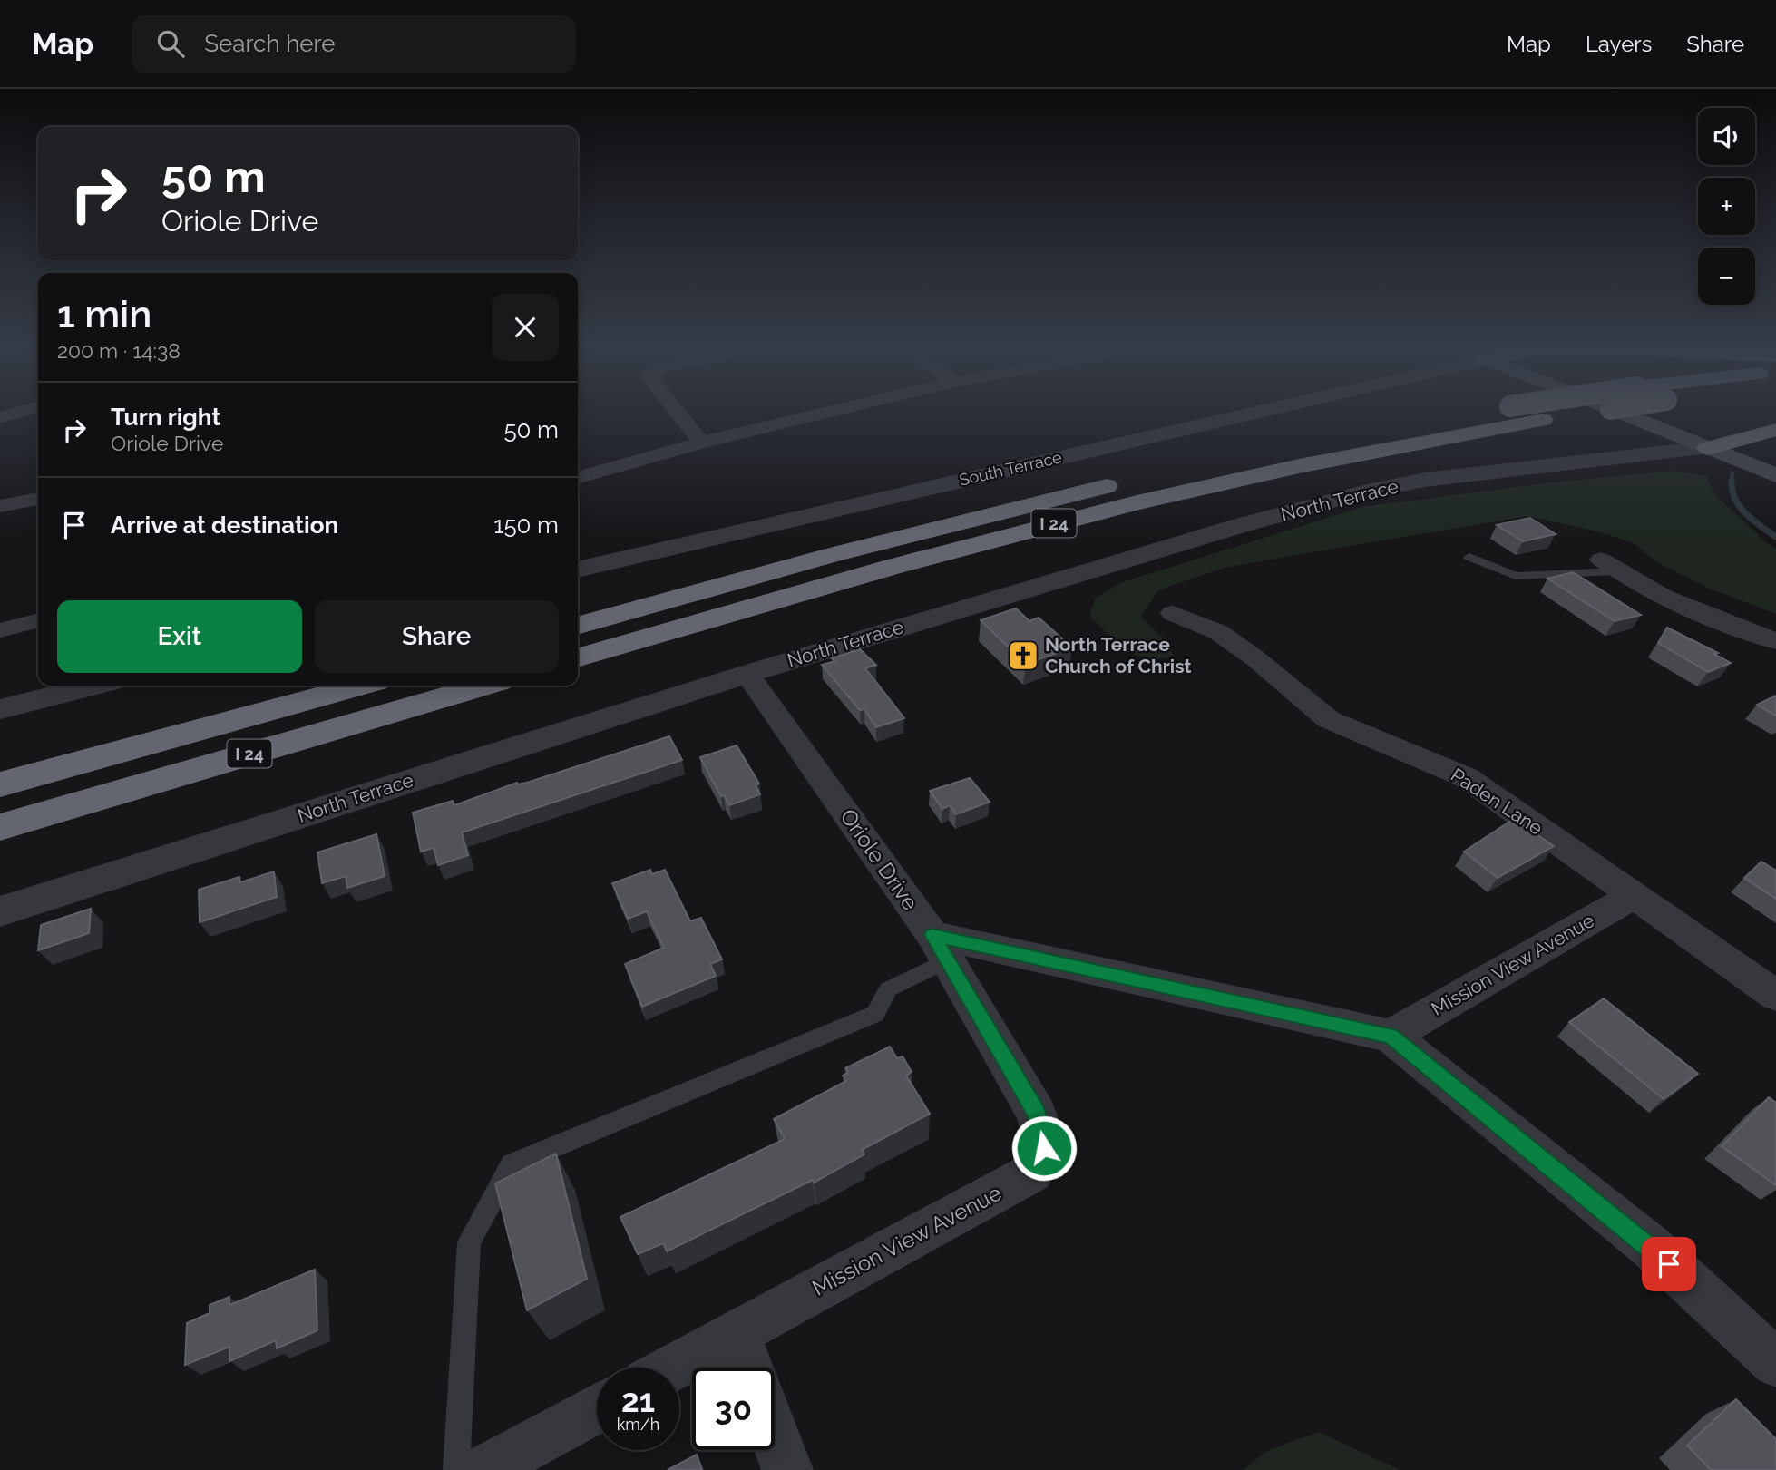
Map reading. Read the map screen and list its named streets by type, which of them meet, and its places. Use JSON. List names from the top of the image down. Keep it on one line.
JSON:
{"streets":{"highway":["I 24"],"street":["South Terrace","North Terrace","Paden Lane","Oriole Drive","Mission View Avenue"]},"crossings":[["North Terrace","Oriole Drive"],["Paden Lane","Mission View Avenue"],["Oriole Drive","Mission View Avenue"]],"places":{"church":["North Terrace Church of Christ"]},"page":{"header":"Map","search":"Search here","nav":["Map","Layers","Share"],"map_buttons":["+","−"],"turn":["50 m","Oriole Drive"],"heading":["1 min","200 m · 14:38"],"list":[{"name":"Turn right","note":"Oriole Drive","value":"50 m"},{"name":"Arrive at destination","value":"150 m"}],"buttons":["Exit","Share"],"speed":"21 km/h","limit":"30"}}
